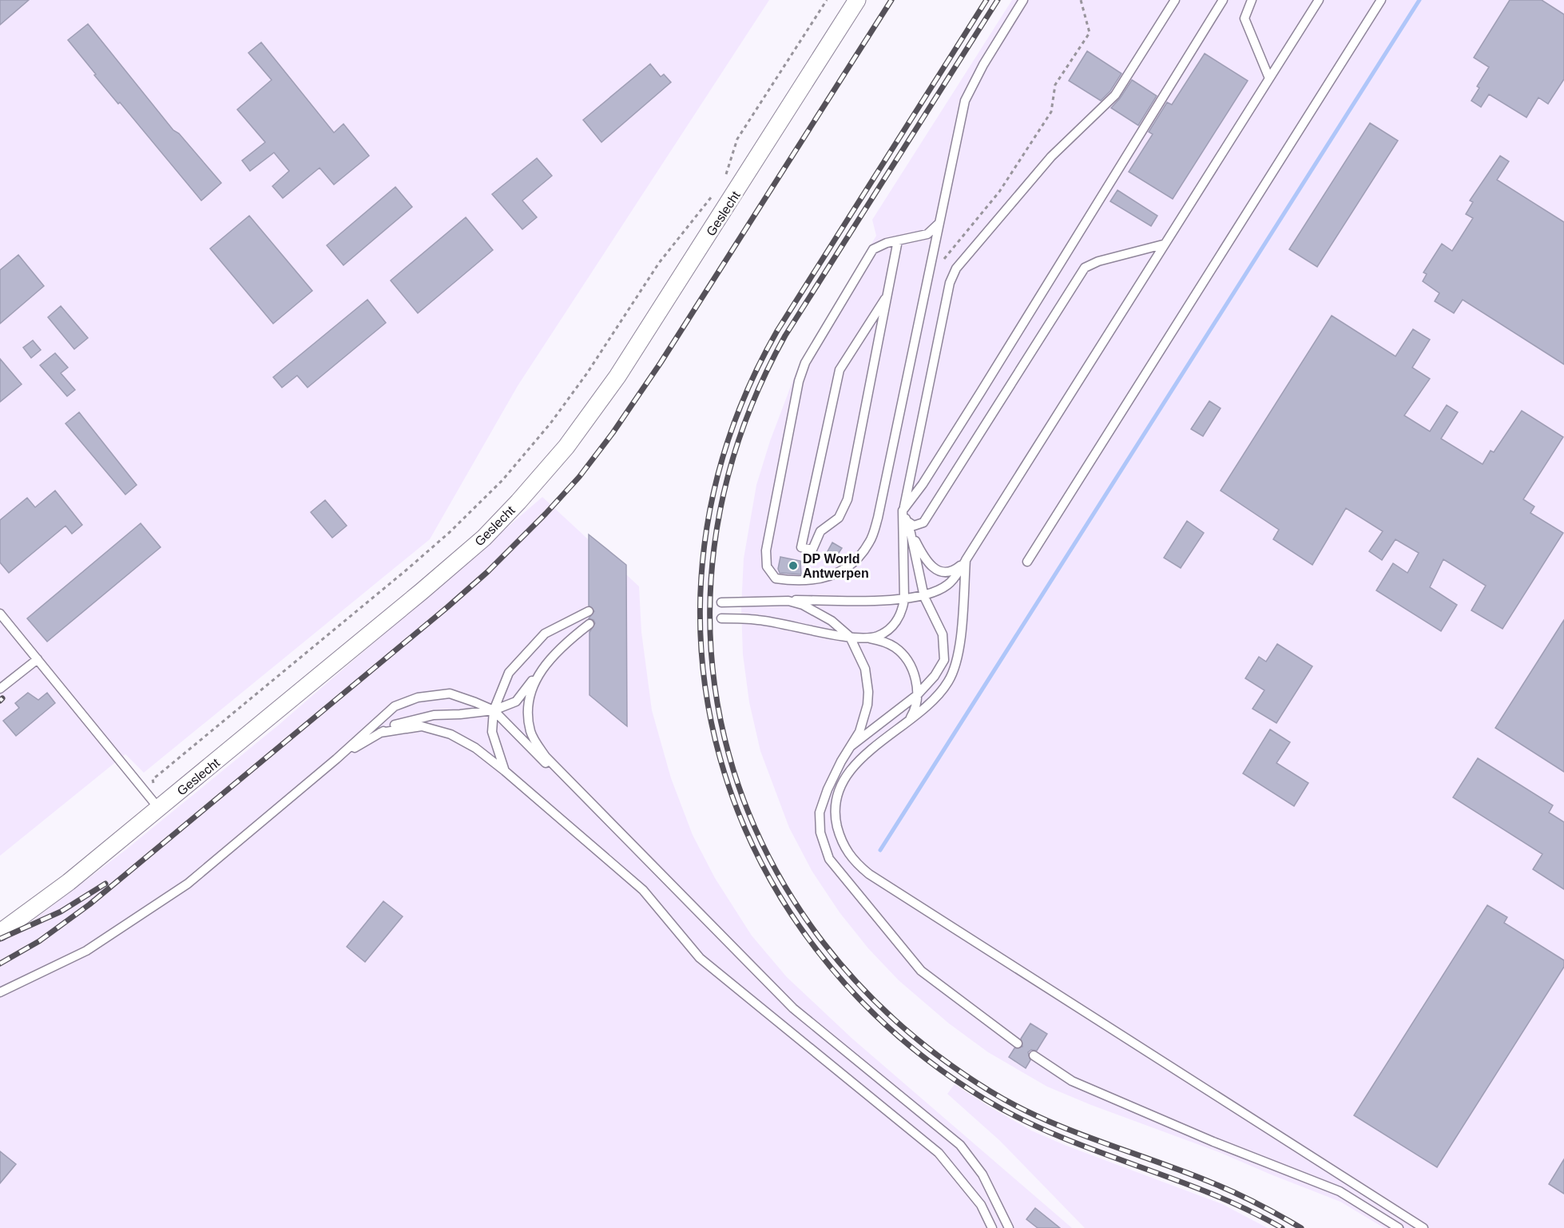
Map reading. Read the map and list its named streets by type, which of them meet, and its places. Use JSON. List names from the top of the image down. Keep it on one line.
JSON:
{"streets":{"street":["Geslecht"]},"places":["DP World Antwerpen"]}
